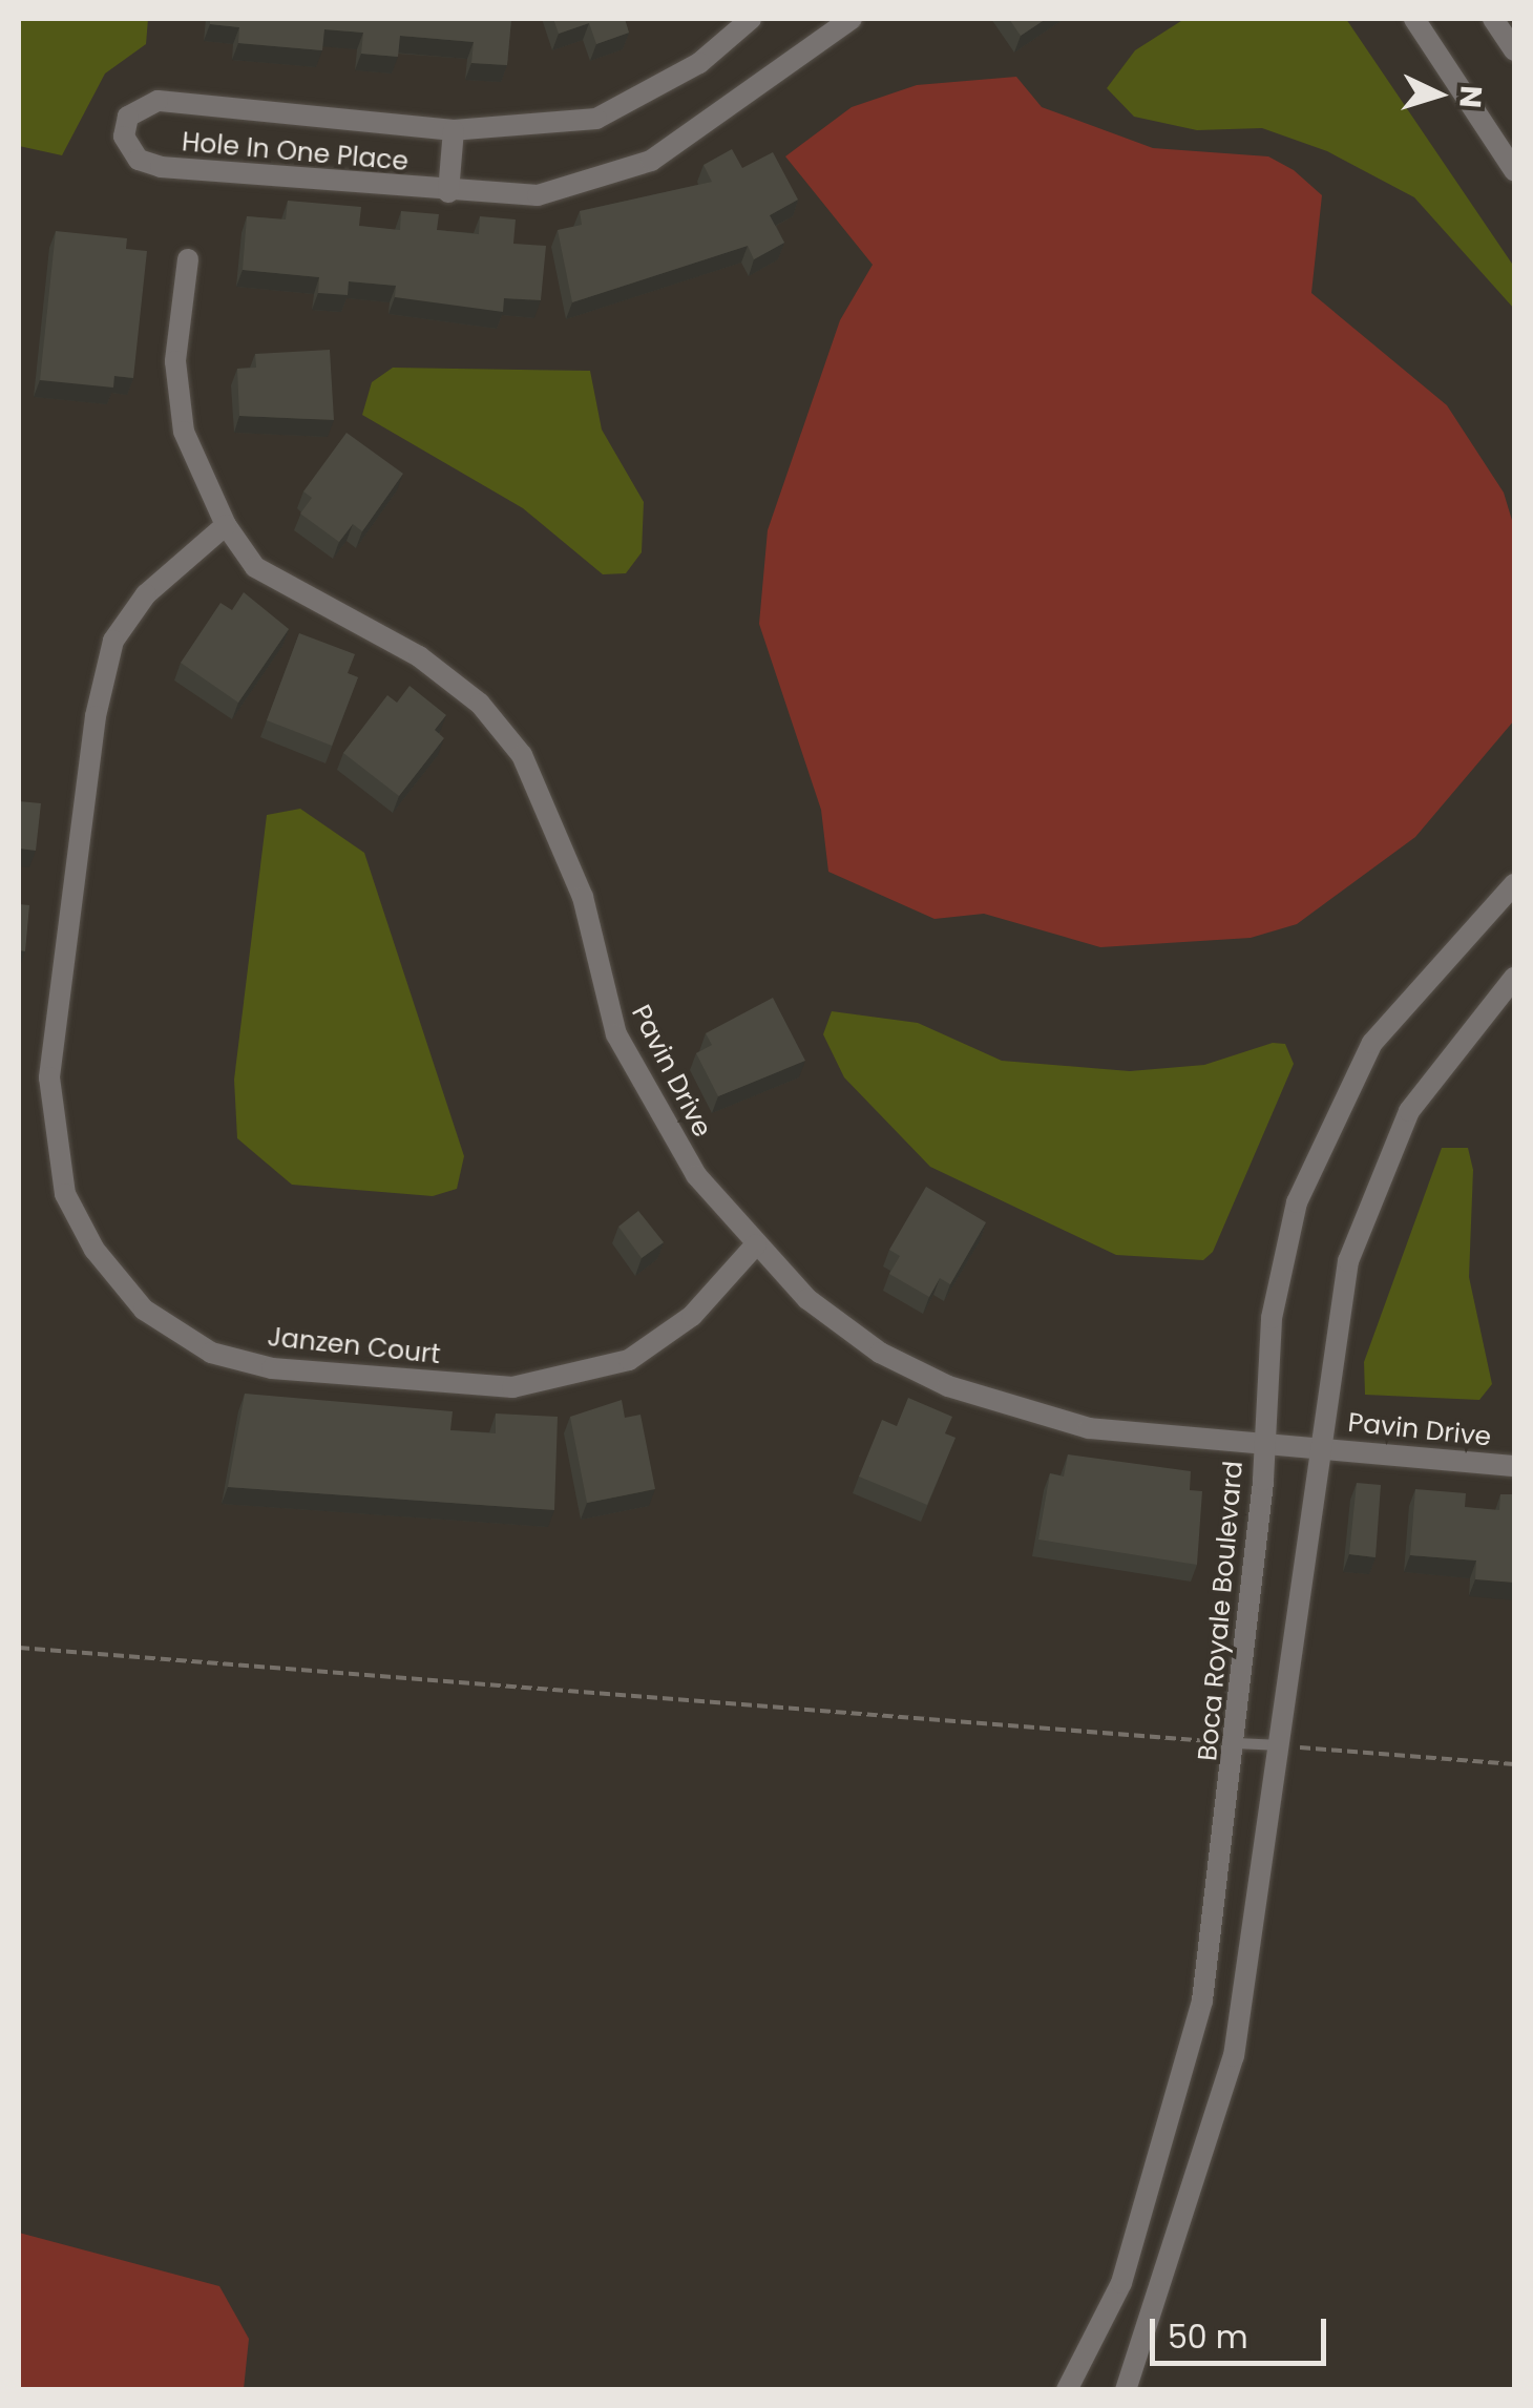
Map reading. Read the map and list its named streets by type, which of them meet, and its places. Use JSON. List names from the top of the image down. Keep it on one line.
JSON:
{"streets":{"street":["Hole In One Place","Pavin Drive","Janzen Court","Boca Royale Boulevard"]},"crossings":[["Pavin Drive","Janzen Court"],["Pavin Drive","Boca Royale Boulevard"]],"scale_bar":"50 m","north":"right"}
